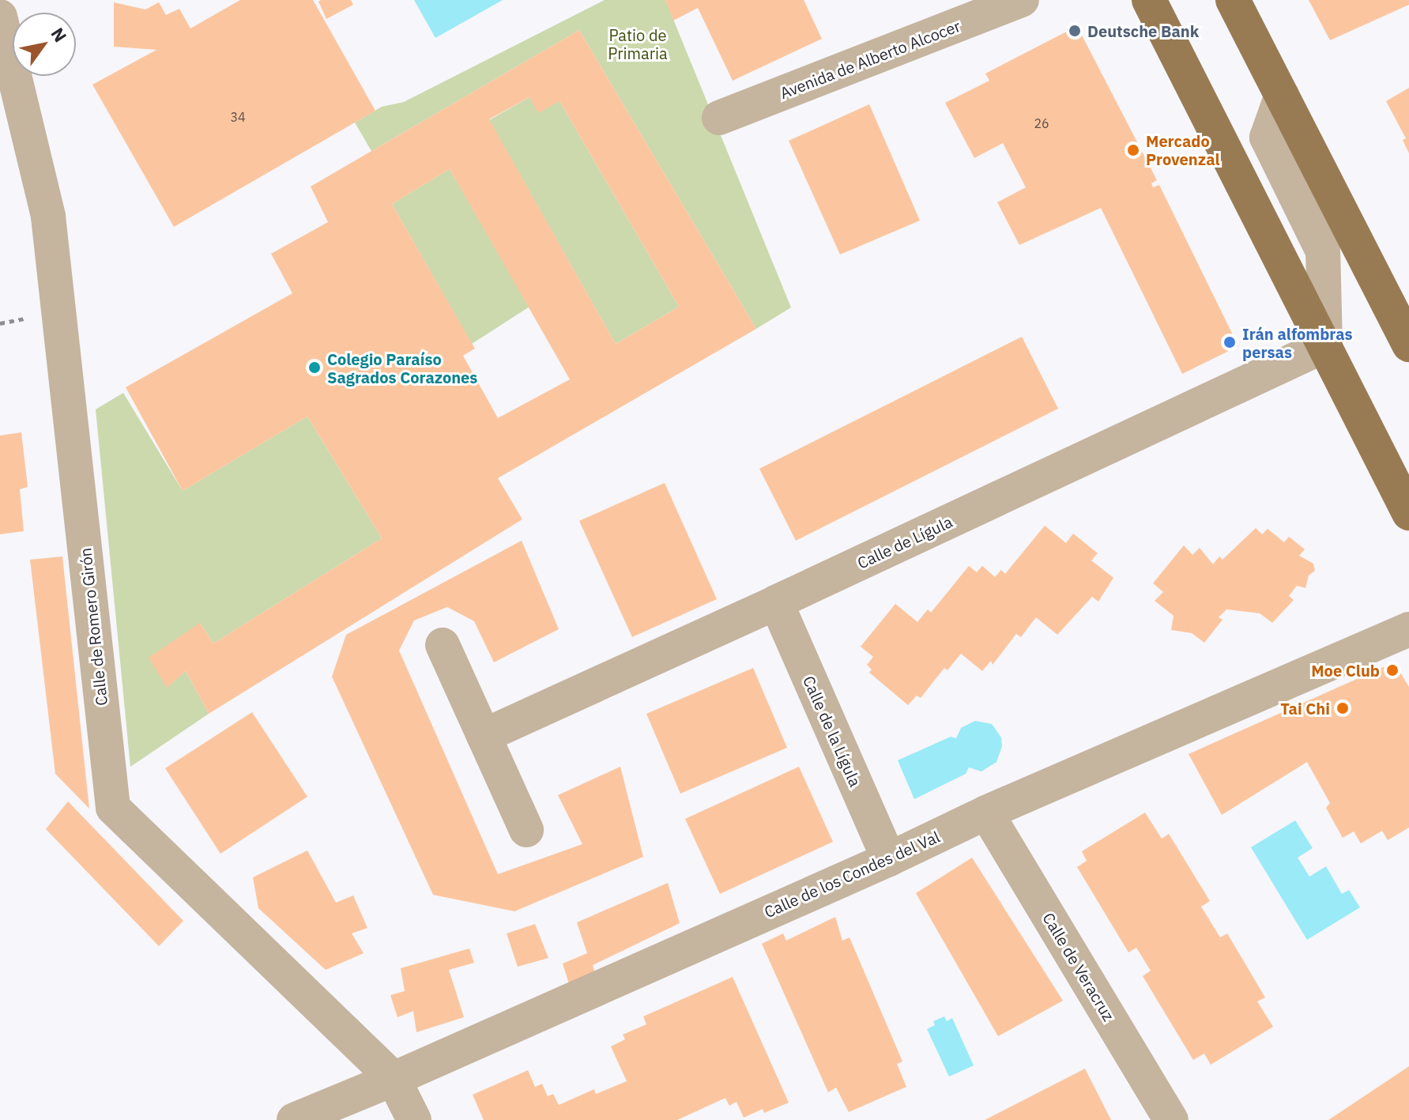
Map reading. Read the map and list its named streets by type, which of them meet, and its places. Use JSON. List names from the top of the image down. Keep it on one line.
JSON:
{"streets":{"street":["Avenida de Alberto Alcocer","Calle de Lígula","Calle de Romero Girón","Calle de la Lígula","Calle de los Condes del Val","Calle de Veracruz"]},"crossings":[["Calle de Lígula","Calle de la Lígula"],["Calle de Romero Girón","Calle de los Condes del Val"],["Calle de la Lígula","Calle de los Condes del Val"],["Calle de los Condes del Val","Calle de Veracruz"]],"parks":["Patio de Primaria"],"places":["Deutsche Bank","Mercado Provenzal","Irán alfombras persas","Colegio Paraíso Sagrados Corazones","Moe Club","Tai Chi"],"house_numbers":["34","26"],"north":"top right"}
